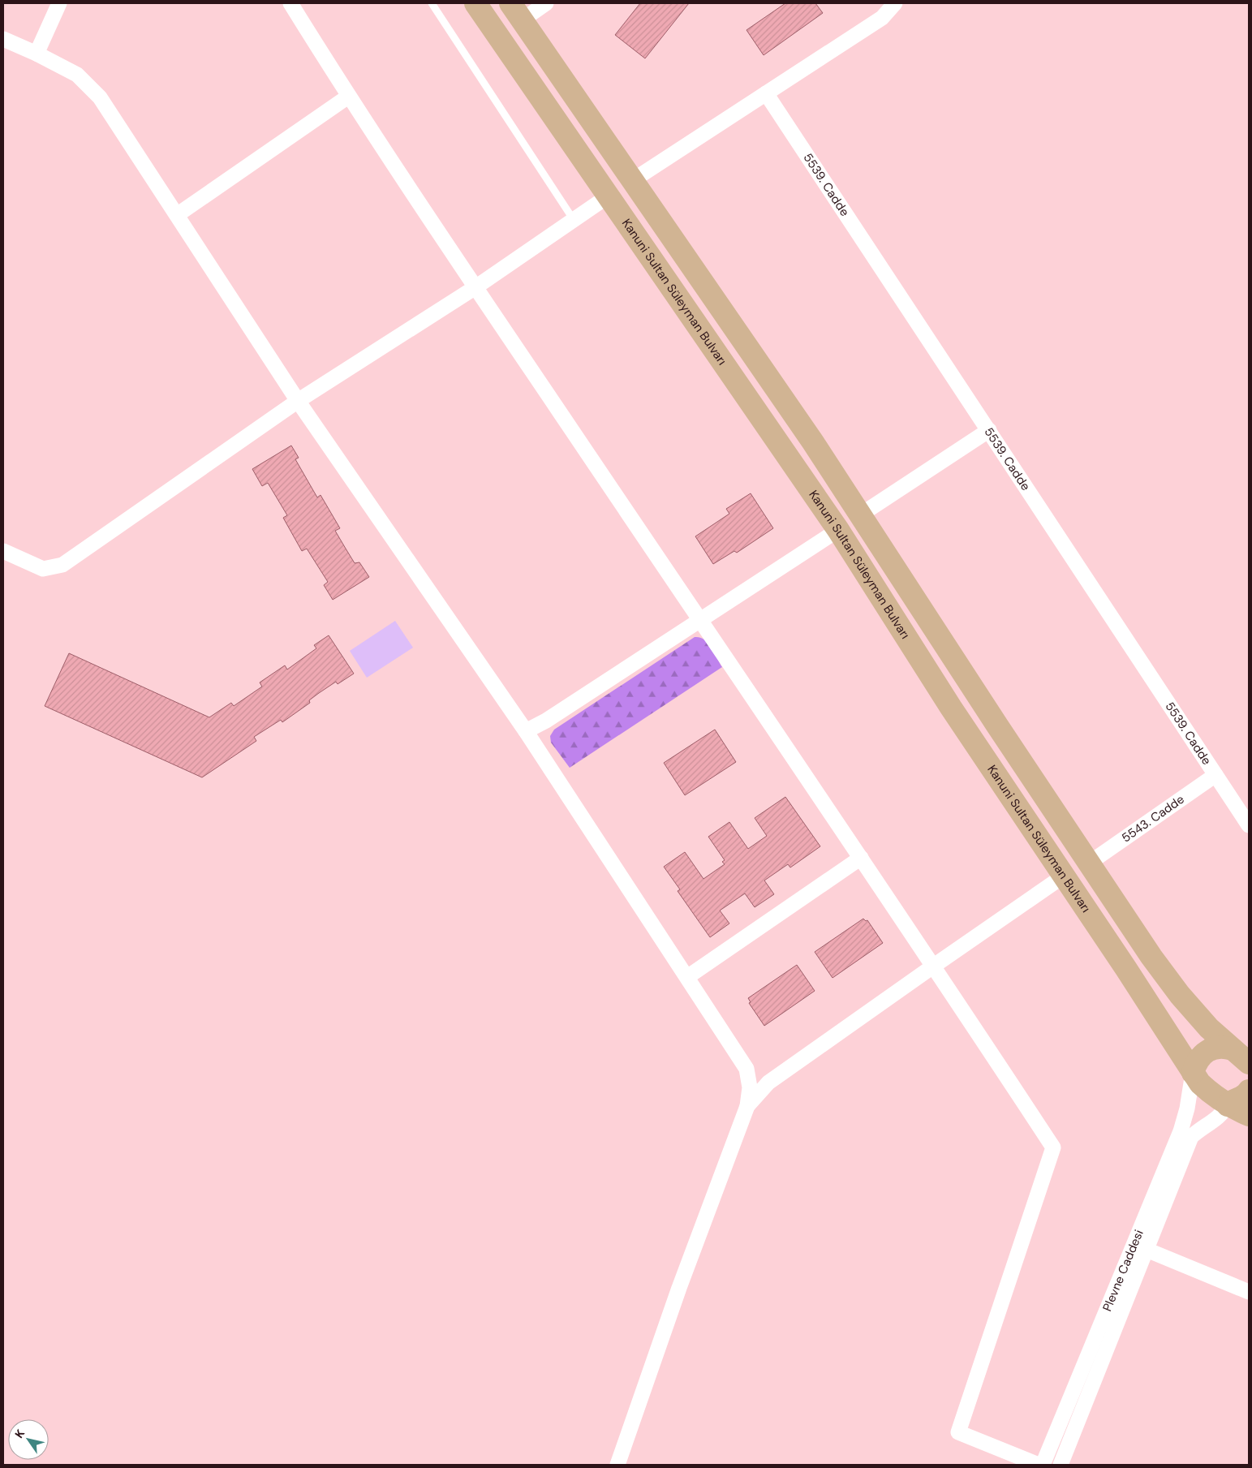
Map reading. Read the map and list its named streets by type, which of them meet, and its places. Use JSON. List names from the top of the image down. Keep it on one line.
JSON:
{"streets":{"main road":["Kanuni Sultan Süleyman Bulvarı"],"street":["5539. Cadde","5543. Cadde","Plevne Caddesi"]},"crossings":[["5539. Cadde","5543. Cadde"],["Kanuni Sultan Süleyman Bulvarı","Plevne Caddesi"]],"north":"top left"}
